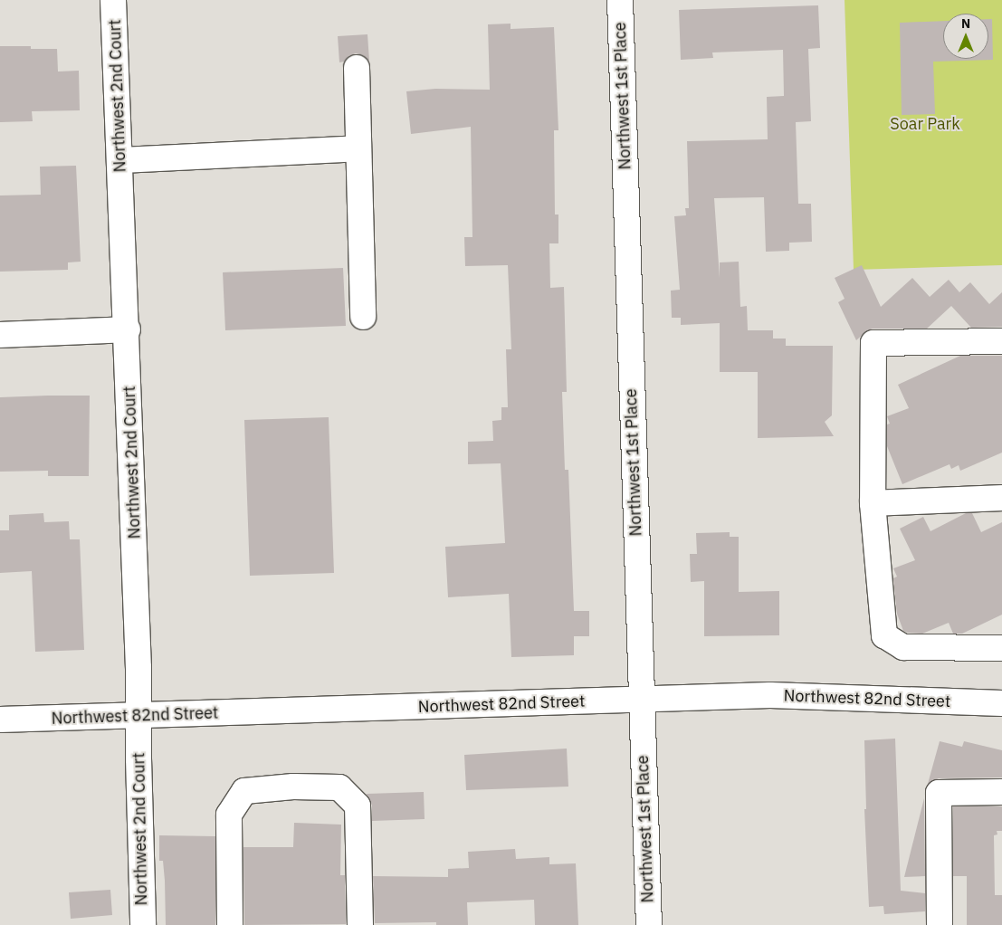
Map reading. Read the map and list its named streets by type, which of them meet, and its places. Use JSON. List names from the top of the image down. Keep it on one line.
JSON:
{"streets":{"street":["Northwest 2nd Court","Northwest 1st Place","Northwest 82nd Street"]},"crossings":[["Northwest 2nd Court","Northwest 82nd Street"],["Northwest 1st Place","Northwest 82nd Street"]],"parks":["Soar Park"],"north":"top"}
